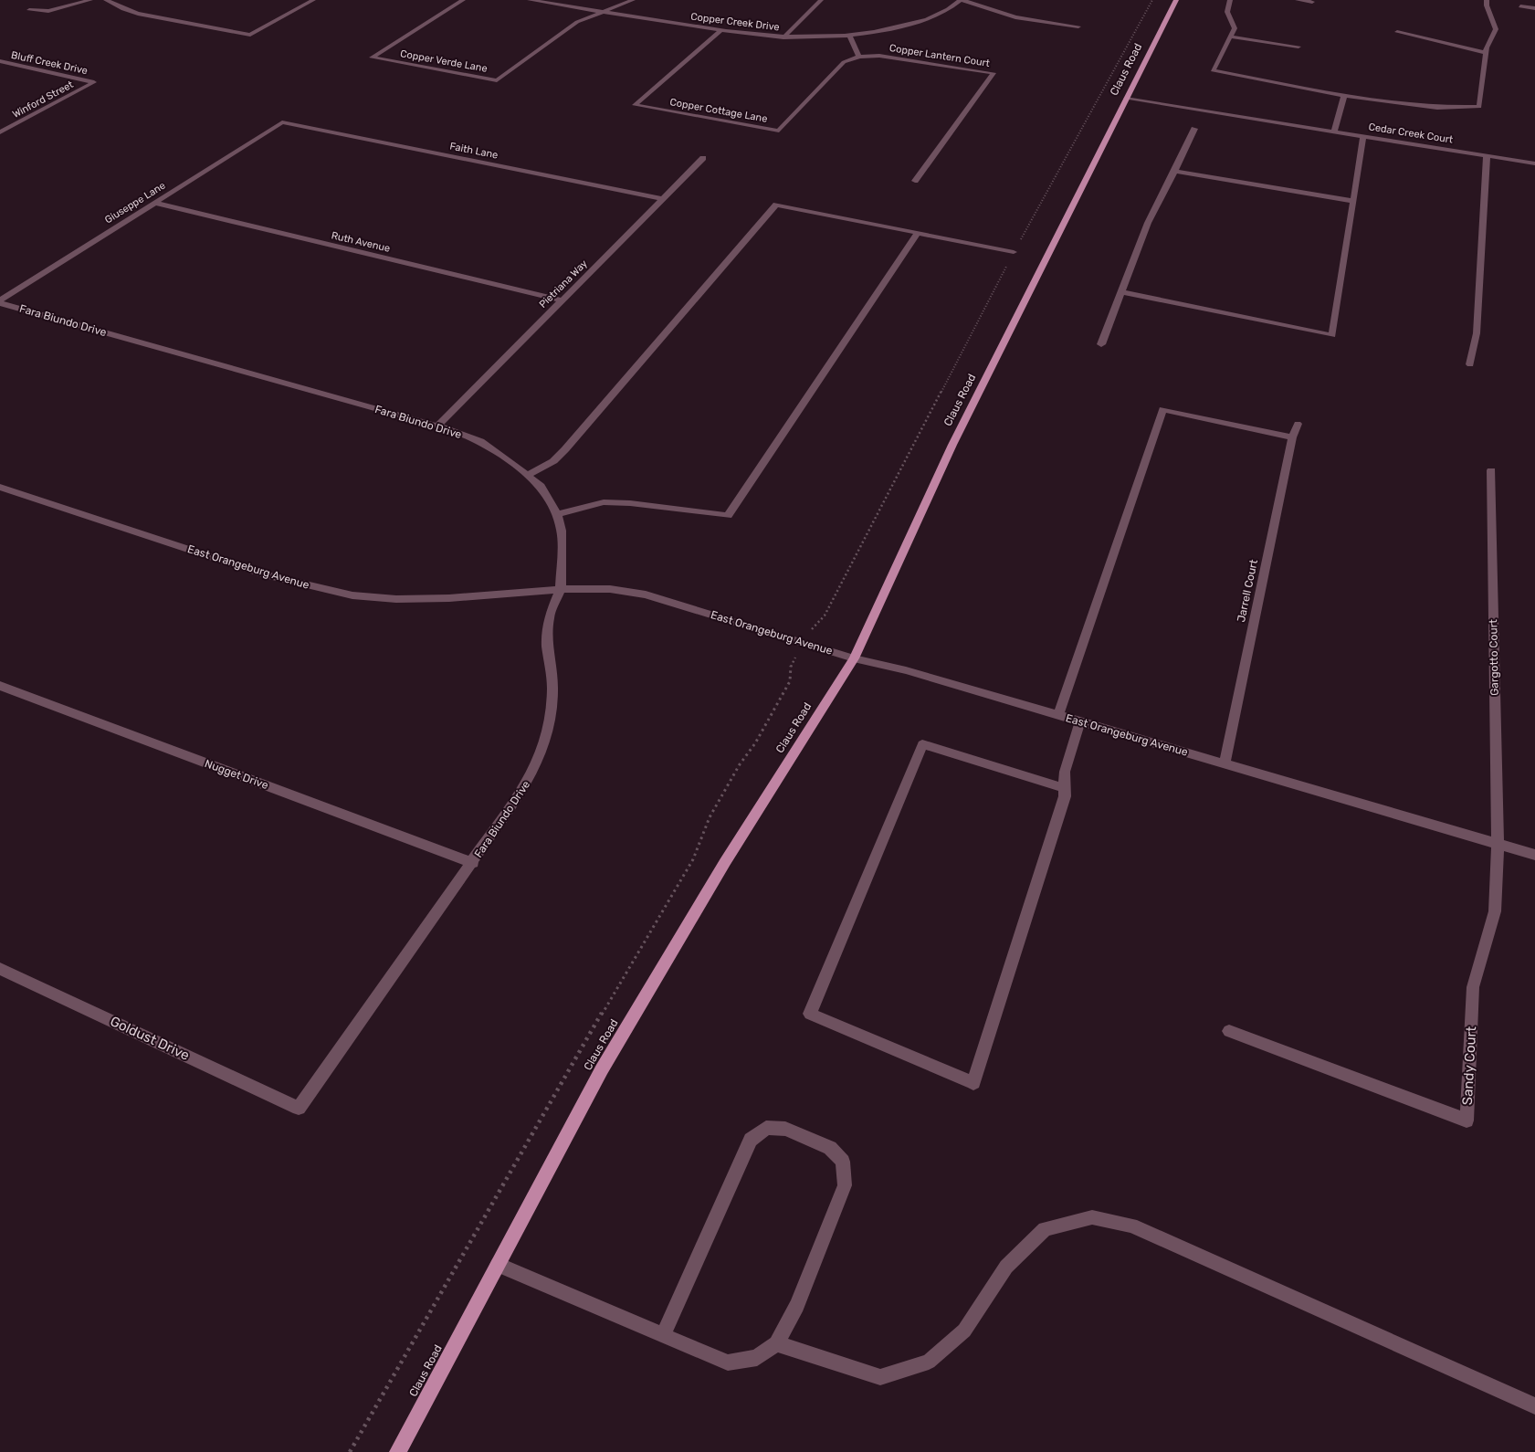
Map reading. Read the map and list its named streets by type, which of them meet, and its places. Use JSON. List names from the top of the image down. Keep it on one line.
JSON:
{"streets":{"main road":["Claus Road"],"street":["Copper Creek Drive","Copper Lantern Court","Copper Verde Lane","Bluff Creek Drive","Winford Street","Copper Cottage Lane","Cedar Creek Court","Faith Lane","Giuseppe Lane","Ruth Avenue","Pietriana Way","Fara Biundo Drive","East Orangeburg Avenue","Jarrell Court","Gargotto Court","Nugget Drive","Goldust Drive","Sandy Court"]},"crossings":[["Copper Creek Drive","Copper Verde Lane"],["Copper Creek Drive","Copper Cottage Lane"],["Copper Lantern Court","Copper Cottage Lane"],["Bluff Creek Drive","Winford Street"],["Claus Road","Cedar Creek Court"],["Claus Road","East Orangeburg Avenue"],["Faith Lane","Giuseppe Lane"],["Faith Lane","Pietriana Way"],["Giuseppe Lane","Ruth Avenue"],["Giuseppe Lane","Fara Biundo Drive"],["Ruth Avenue","Pietriana Way"],["Pietriana Way","Fara Biundo Drive"],["Fara Biundo Drive","East Orangeburg Avenue"],["Fara Biundo Drive","Nugget Drive"],["Fara Biundo Drive","Goldust Drive"],["East Orangeburg Avenue","Jarrell Court"],["East Orangeburg Avenue","Gargotto Court"],["East Orangeburg Avenue","Sandy Court"],["Gargotto Court","Sandy Court"]]}
